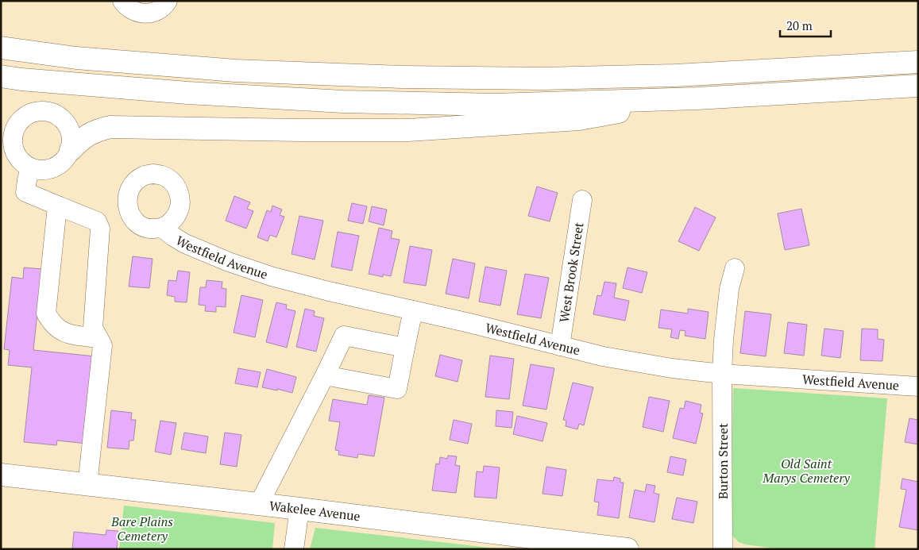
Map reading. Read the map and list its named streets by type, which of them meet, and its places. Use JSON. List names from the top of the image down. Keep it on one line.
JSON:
{"streets":{"main road":["Wakelee Avenue"],"street":["Westfield Avenue","West Brook Street","Burton Street"]},"crossings":[["Westfield Avenue","West Brook Street"],["Westfield Avenue","Burton Street"]],"parks":["Old Saint Marys Cemetery","Bare Plains Cemetery"],"scale_bar":"20 m"}
